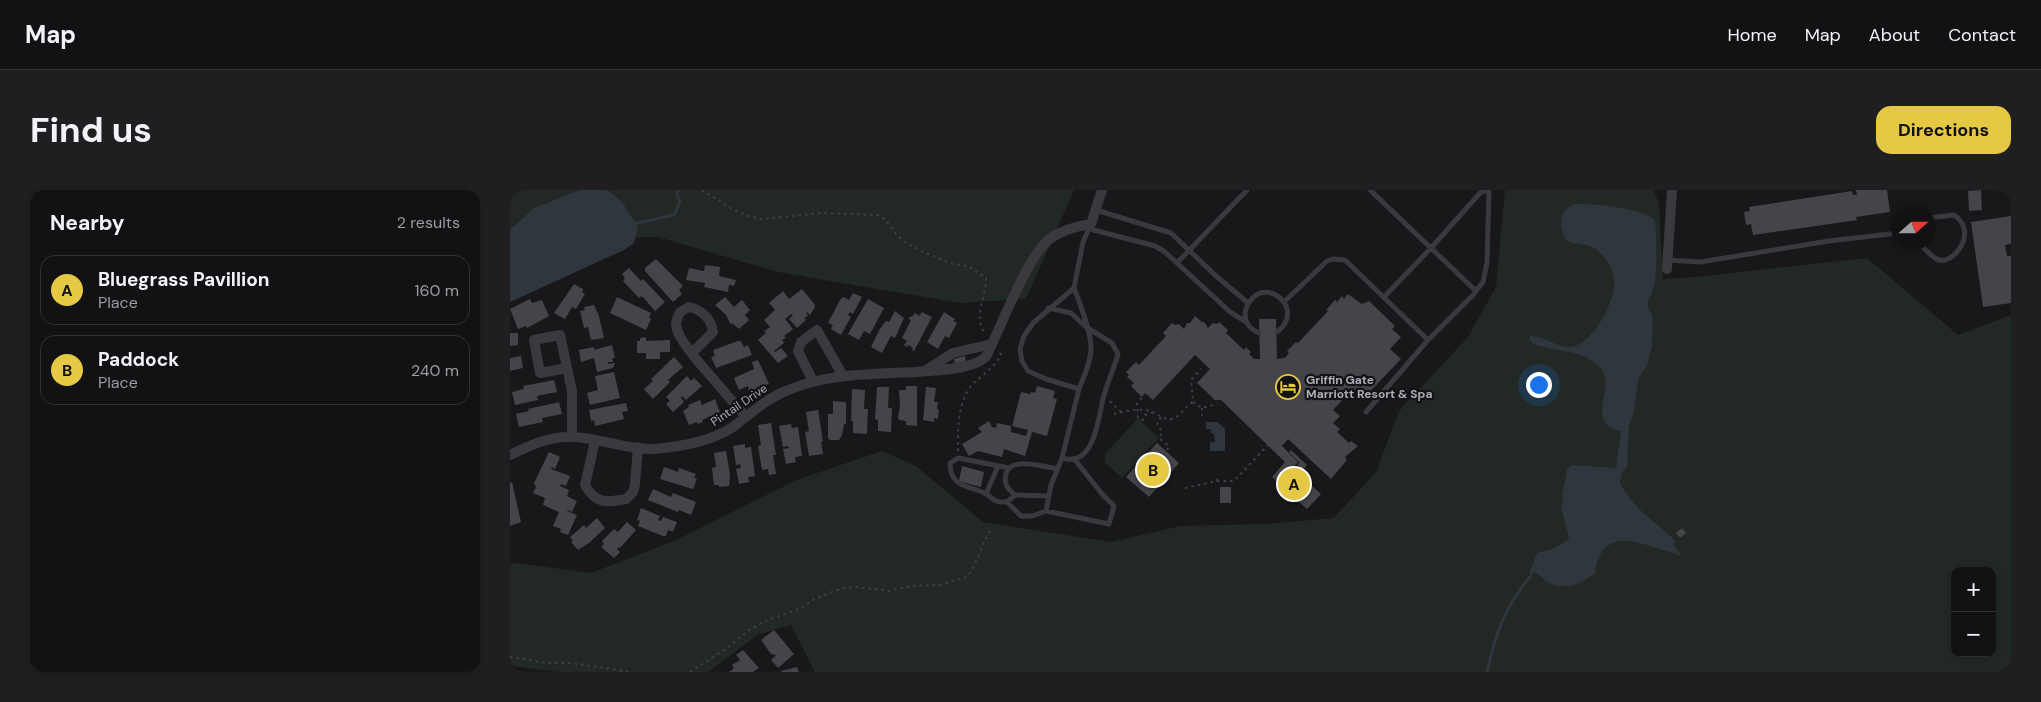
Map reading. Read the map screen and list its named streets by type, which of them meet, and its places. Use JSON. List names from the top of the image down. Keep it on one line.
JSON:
{"streets":{"street":["Pintail Drive"]},"places":{"hotel":["Griffin Gate Marriott Resort & Spa"]},"north":"right","page":{"header":"Map","nav":["Home","Map","About","Contact"],"buttons":"Directions","title":"Find us","heading":["Nearby","2 results"],"list":[{"mark":"A","name":"Bluegrass Pavillion","note":"Place","value":"160 m"},{"mark":"B","name":"Paddock","note":"Place","value":"240 m"}],"pins":["B","A"],"map_buttons":["+","−"]}}
